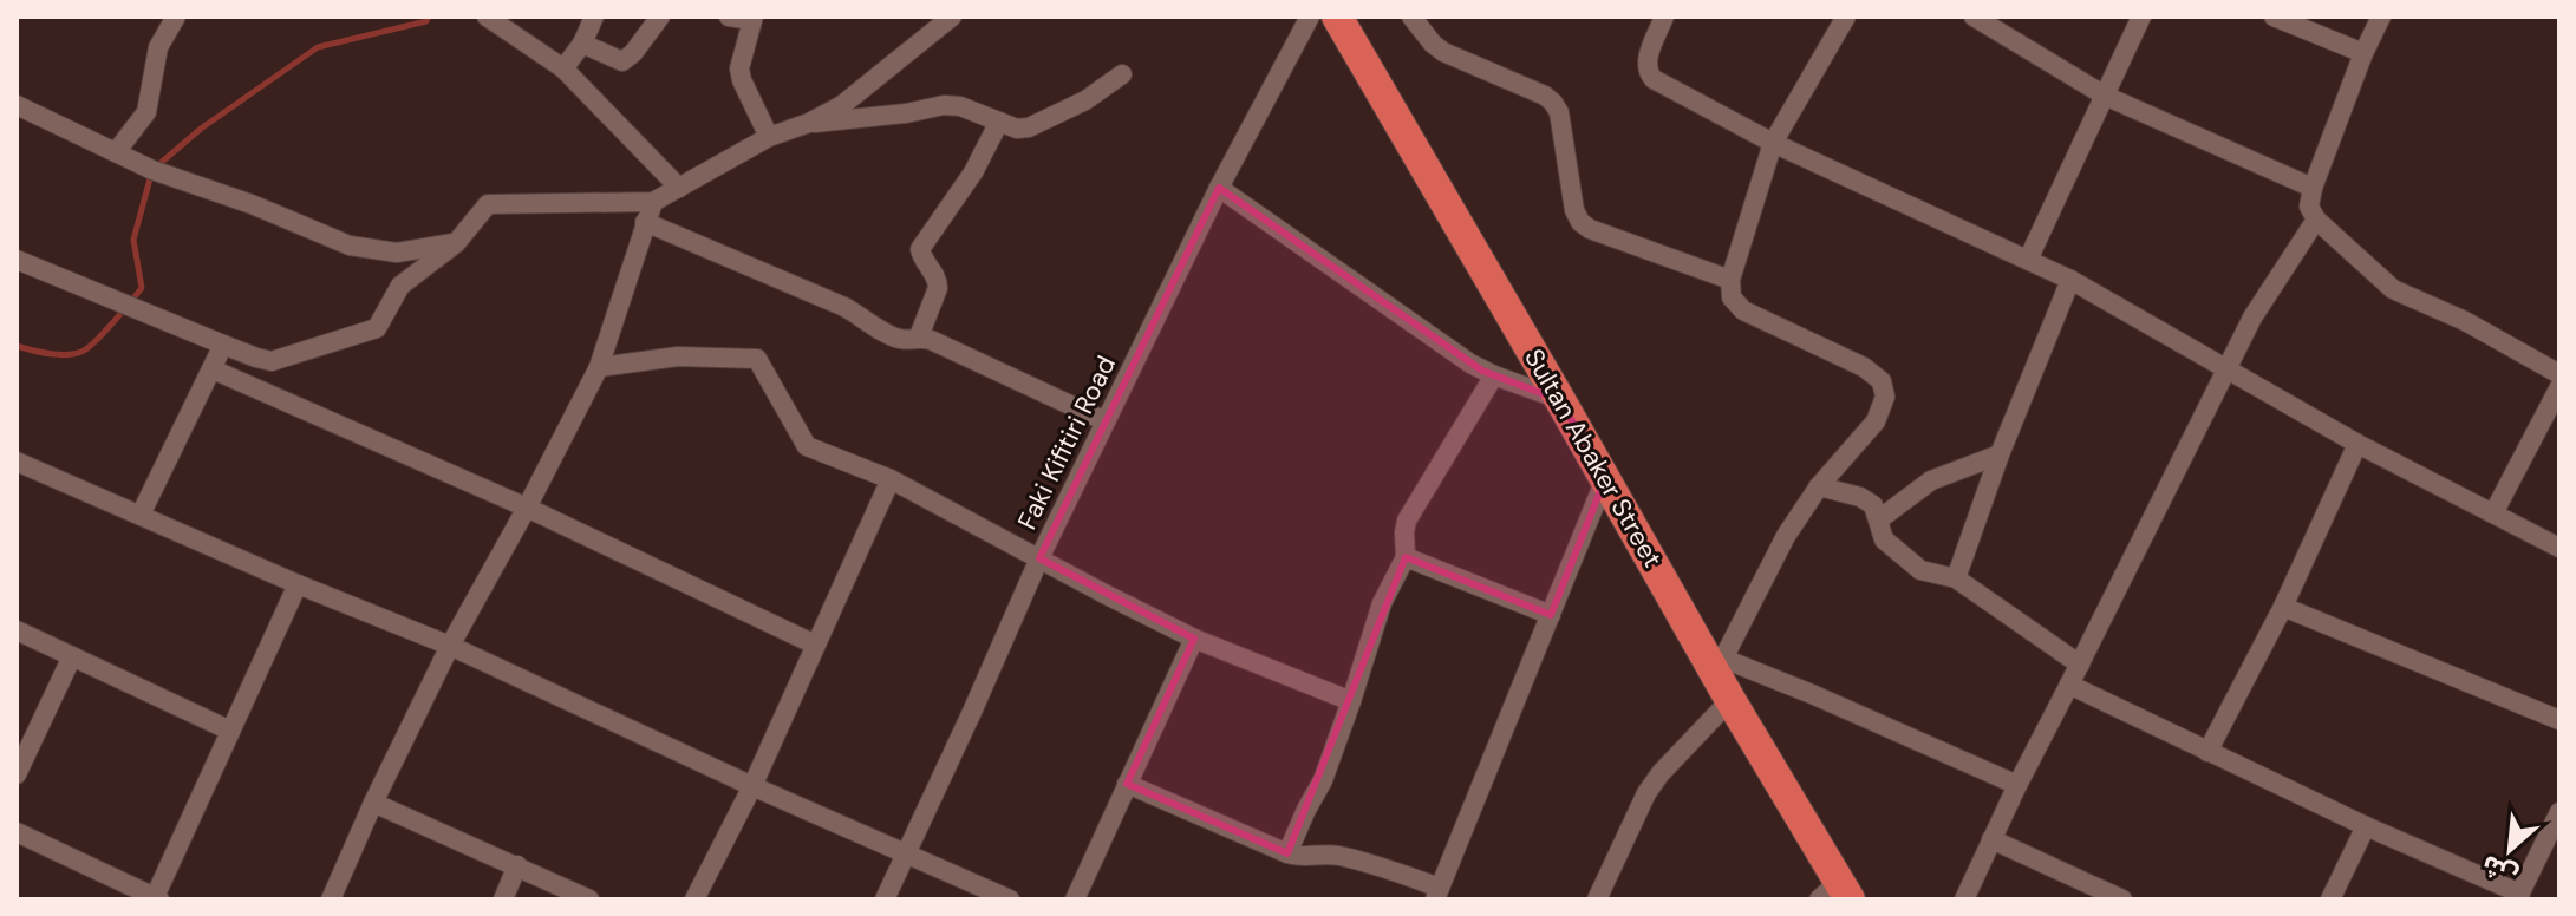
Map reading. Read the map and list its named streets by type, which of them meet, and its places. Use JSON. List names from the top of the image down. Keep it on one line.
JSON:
{"streets":{"highway":["Sultan Abaker Street"],"street":["Faki Kifitiri Road"]},"north":"bottom left"}
